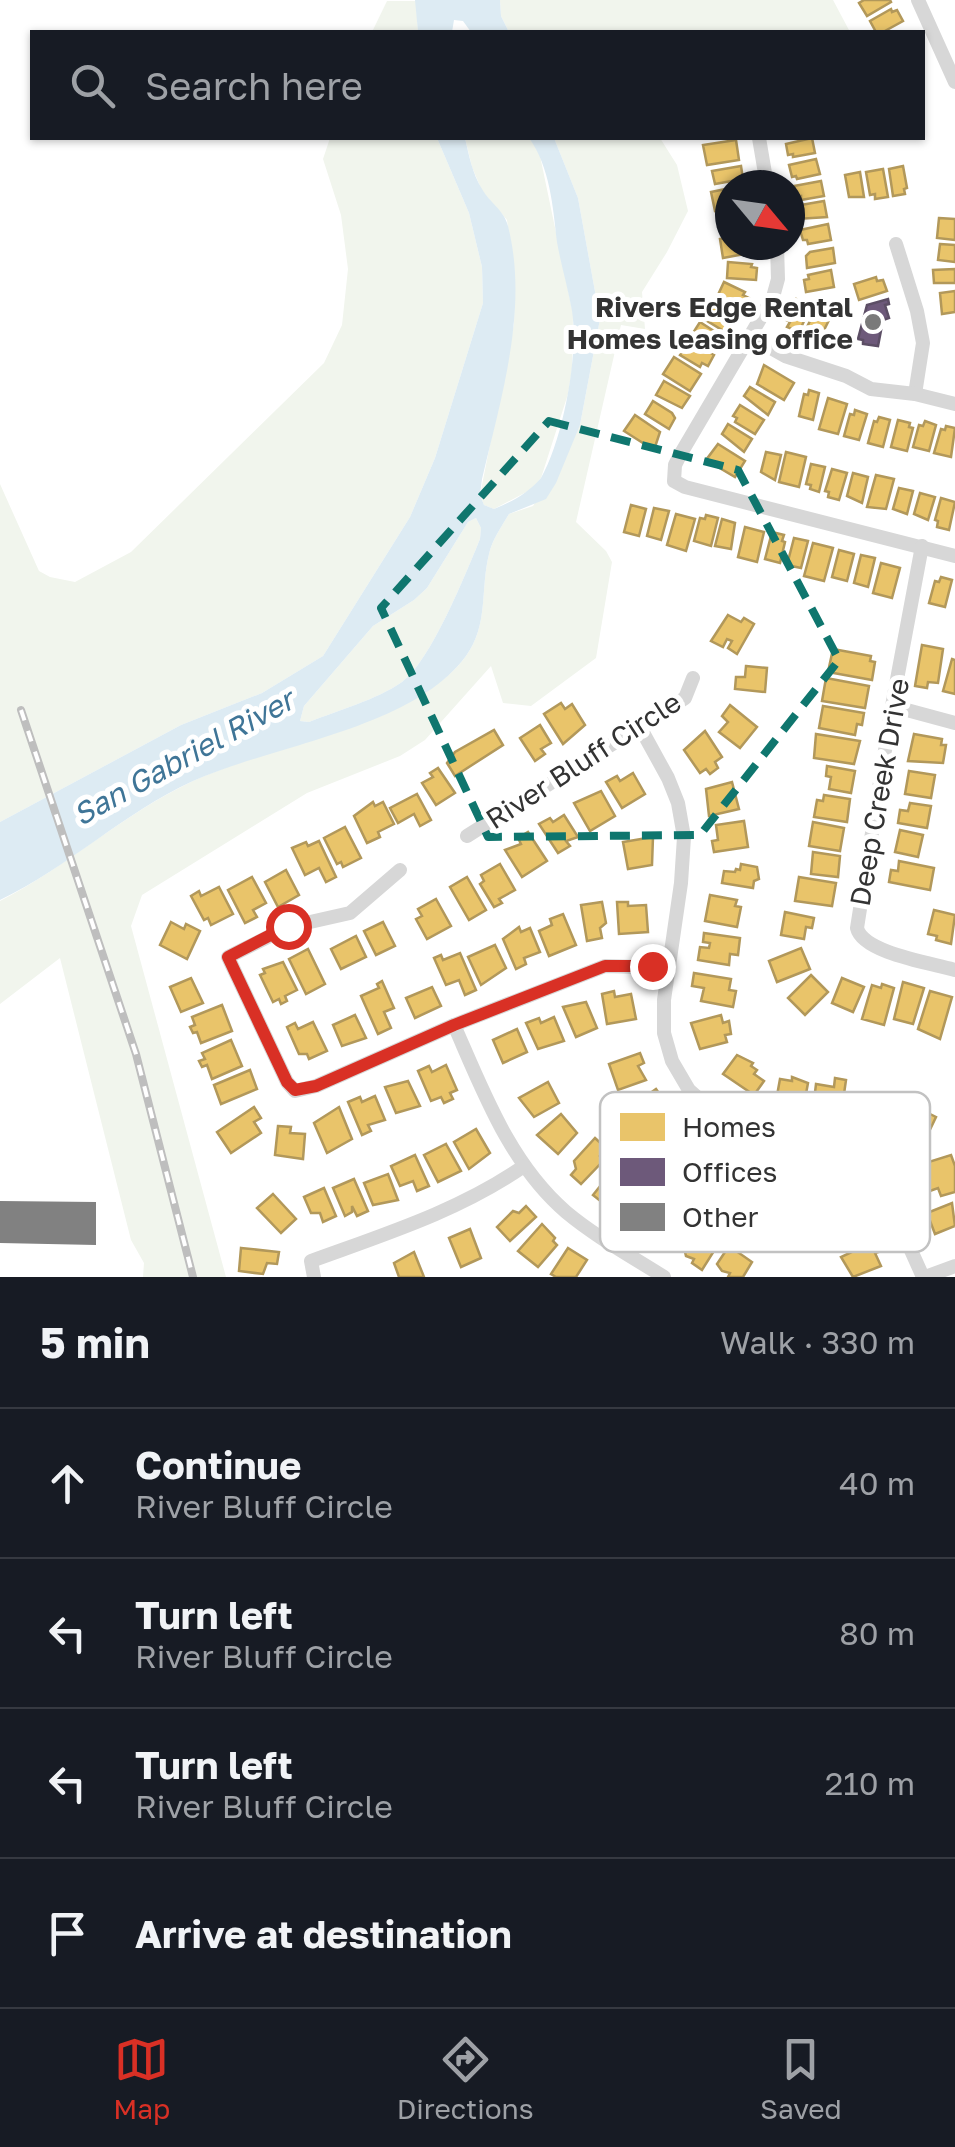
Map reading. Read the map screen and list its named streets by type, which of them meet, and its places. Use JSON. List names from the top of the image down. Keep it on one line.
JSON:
{"streets":{"street":["River Bluff Circle","Deep Creek Drive"]},"water":["San Gabriel River"],"places":["Rivers Edge Rental Homes leasing office"],"legend":["Homes","Offices","Other"],"north":"bottom right","page":{"search":"Search here","heading":["5 min","Walk · 330 m"],"list":[["Continue","River Bluff Circle","40 m"],["Turn left","River Bluff Circle","80 m"],["Turn left","River Bluff Circle","210 m"],"Arrive at destination"],"nav":["Map","Directions","Saved"]}}
